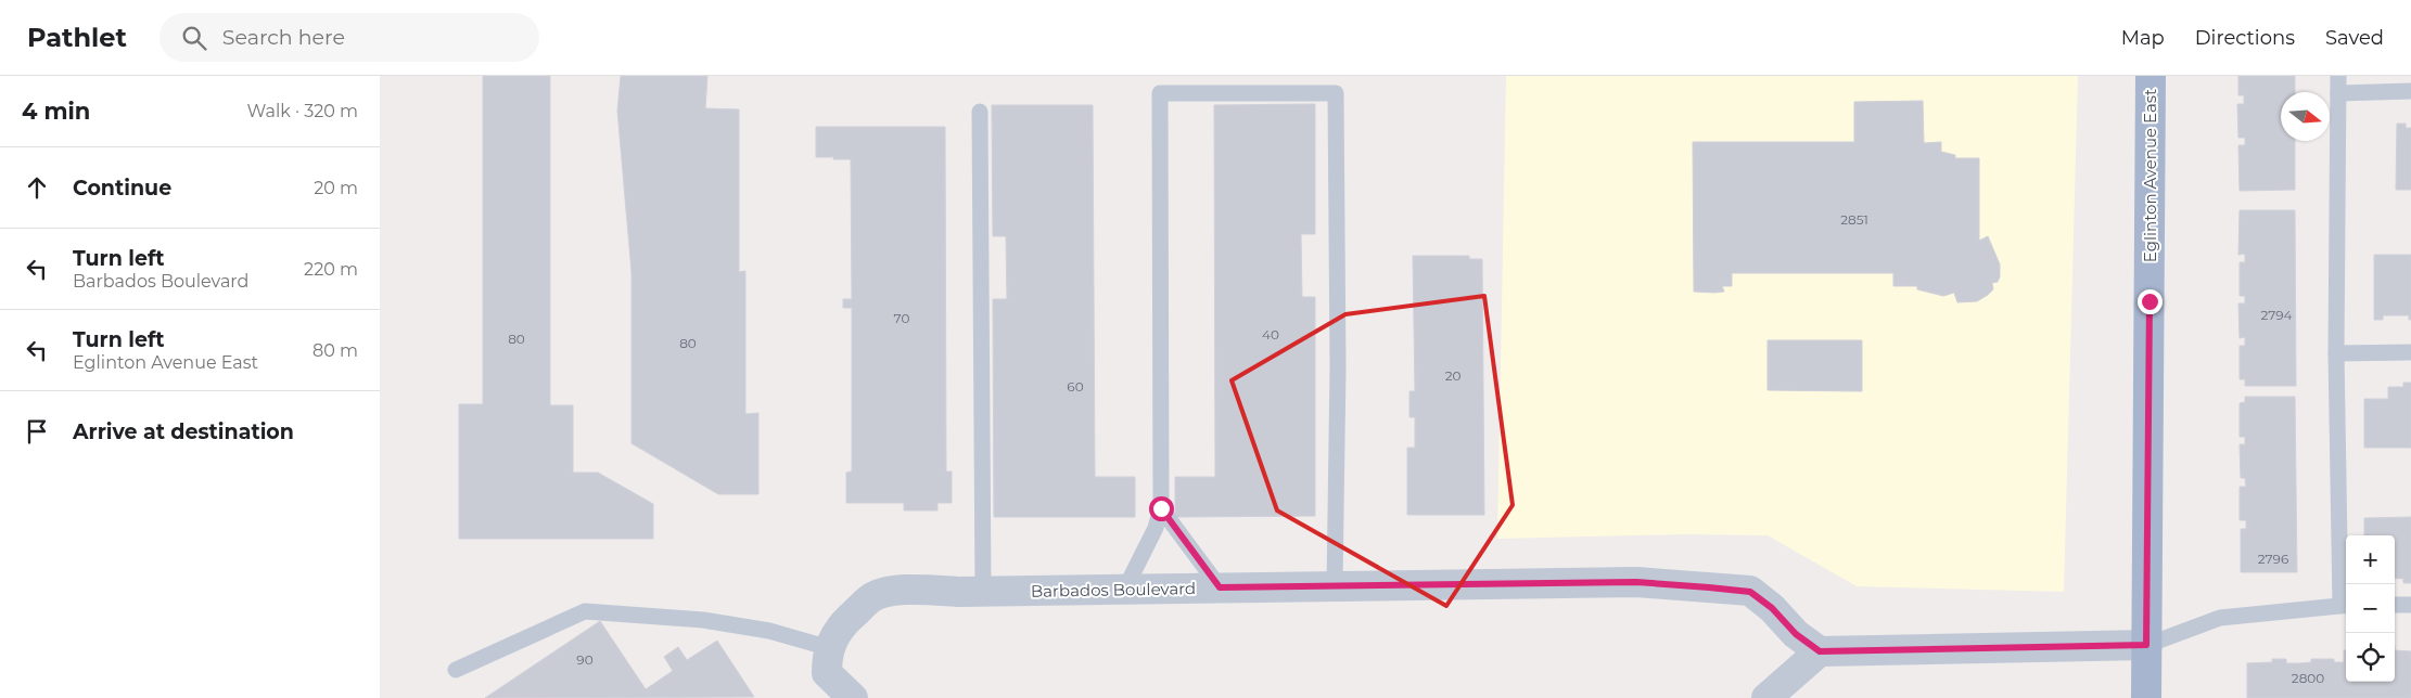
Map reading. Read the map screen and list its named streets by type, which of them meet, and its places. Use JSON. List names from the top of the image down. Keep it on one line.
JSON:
{"streets":{"main road":["Eglinton Avenue East"],"street":["Barbados Boulevard"]},"house_numbers":["2851","2794","70","40","80","80","20","60","2796","90","2800"],"north":"right","page":{"header":"Pathlet","search":"Search here","nav":["Map","Directions","Saved"],"heading":["4 min","Walk · 320 m"],"list":[["Continue","20 m"],["Turn left","Barbados Boulevard","220 m"],["Turn left","Eglinton Avenue East","80 m"],"Arrive at destination"],"map_buttons":["+","−"]}}
